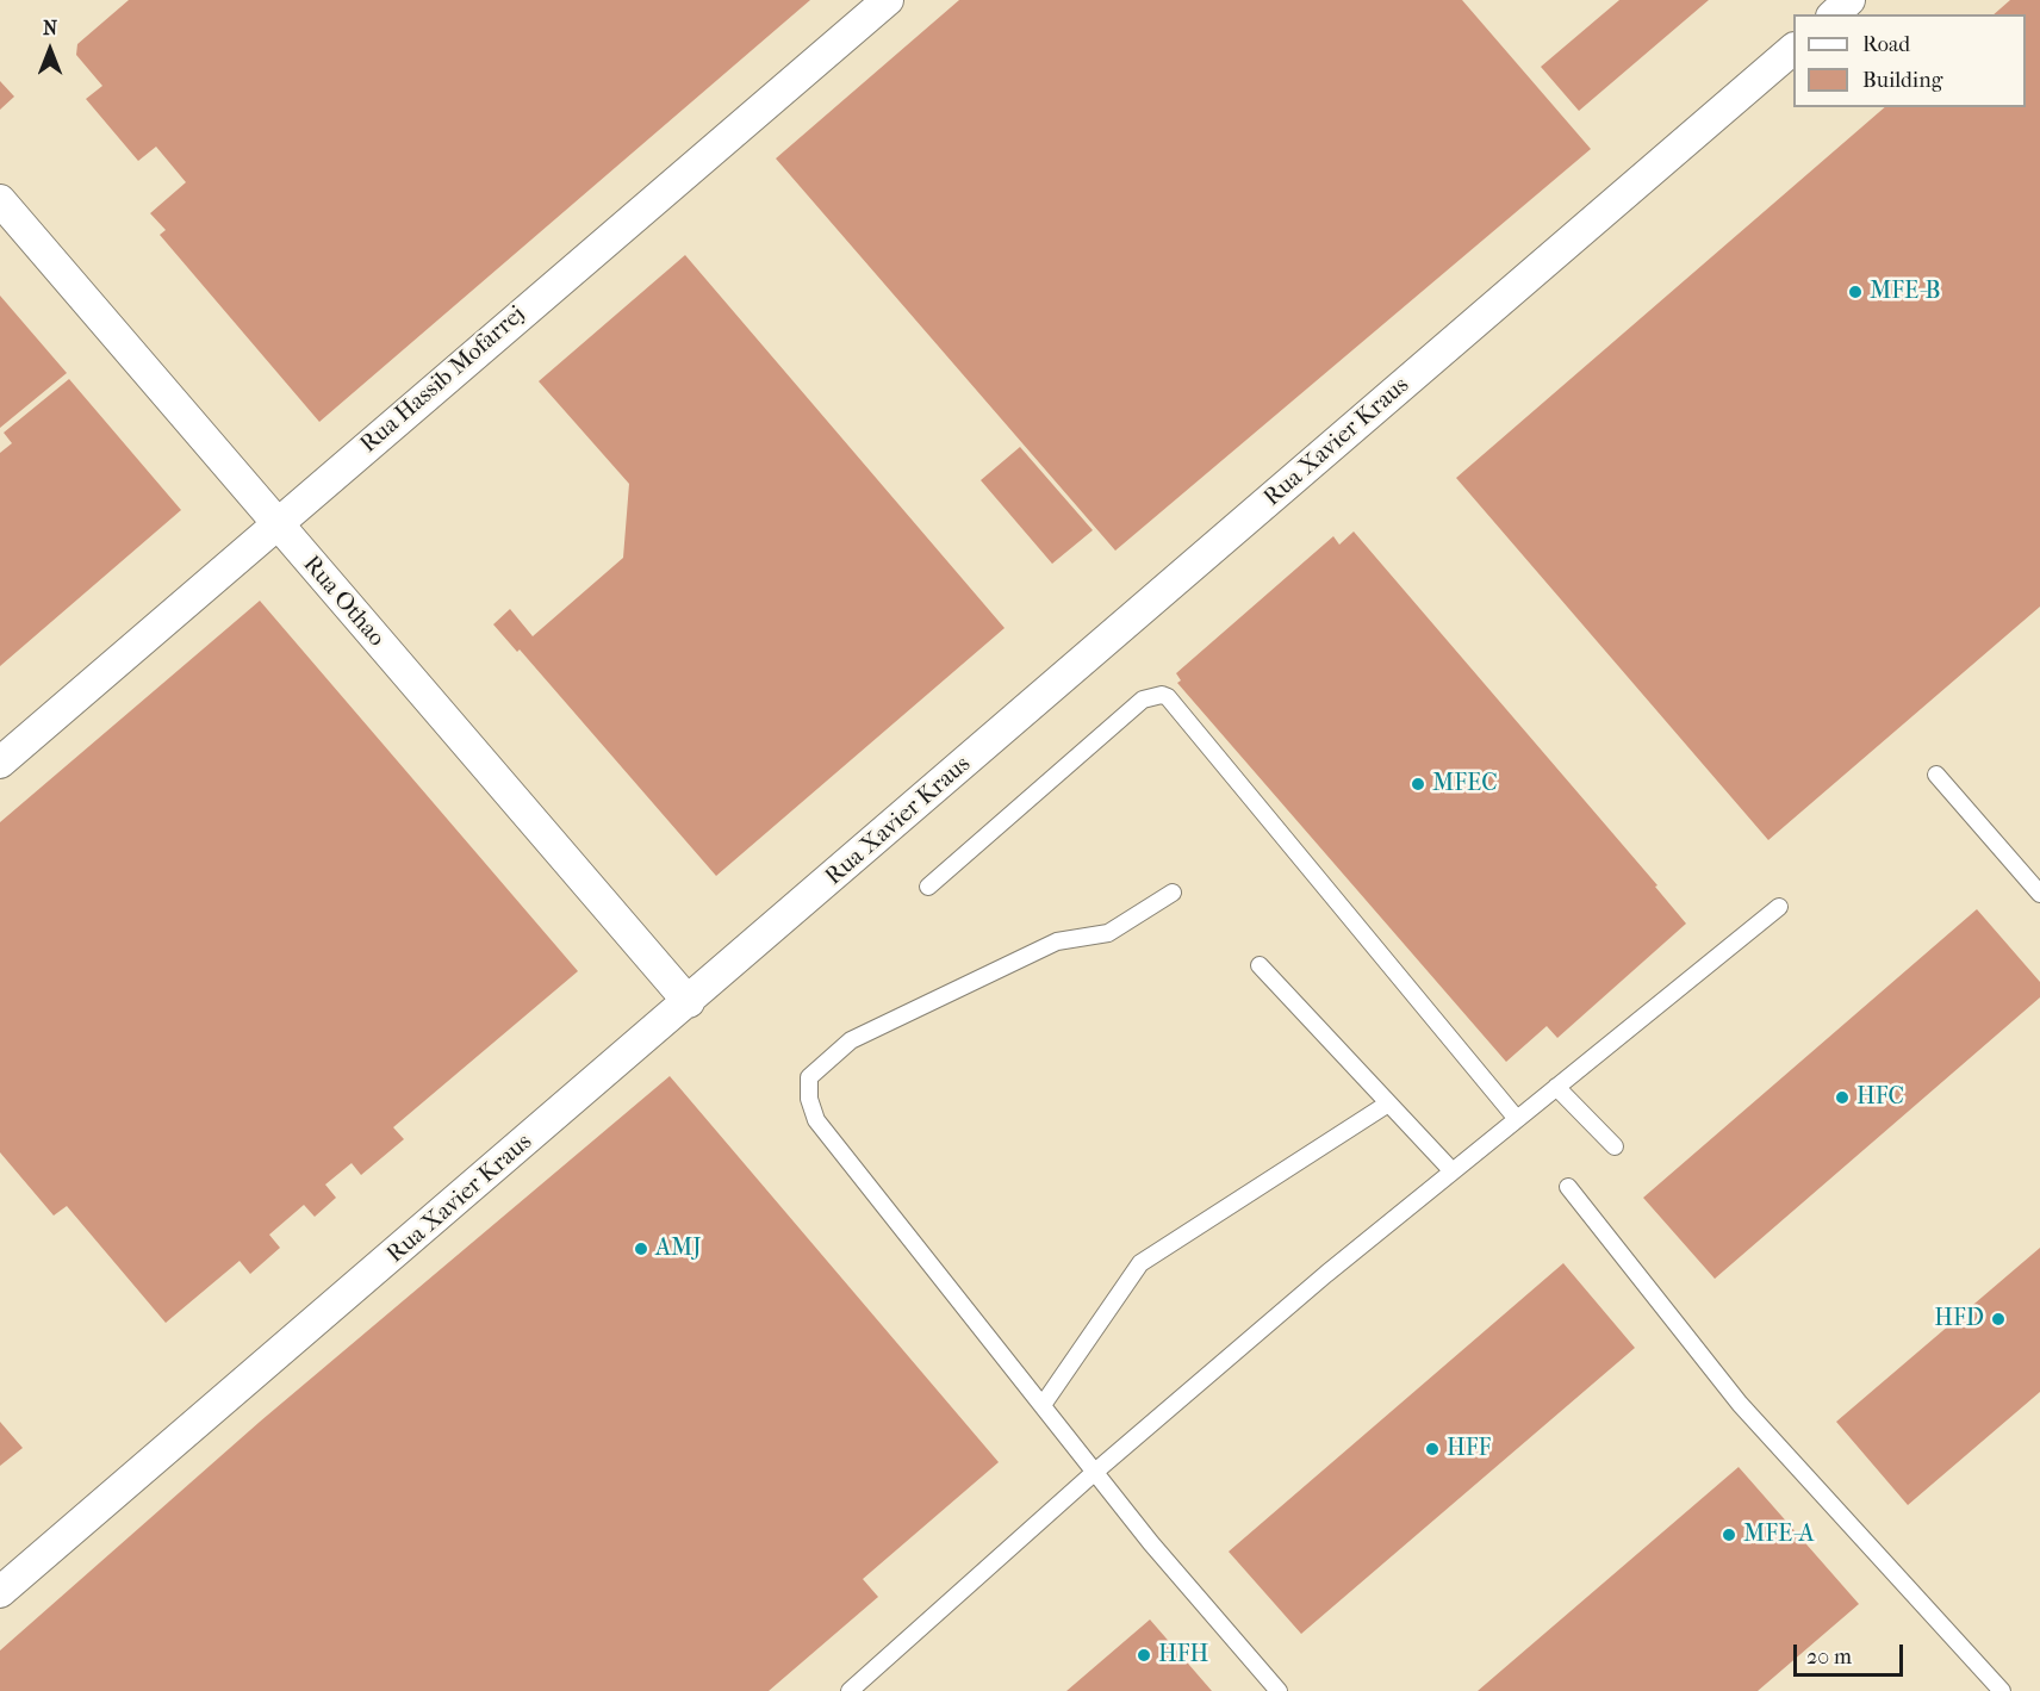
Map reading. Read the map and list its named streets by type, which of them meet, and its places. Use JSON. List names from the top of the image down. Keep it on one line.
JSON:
{"streets":{"street":["Rua Hassib Mofarrej","Rua Xavier Kraus","Rua Othao"]},"crossings":[["Rua Hassib Mofarrej","Rua Othao"],["Rua Xavier Kraus","Rua Othao"]],"places":["MFE-B","MFEC","HFC","AMJ","HFD","HFF","MFE-A","HFH"],"legend":["Road","Building"],"scale_bar":"20 m","north":"top"}
